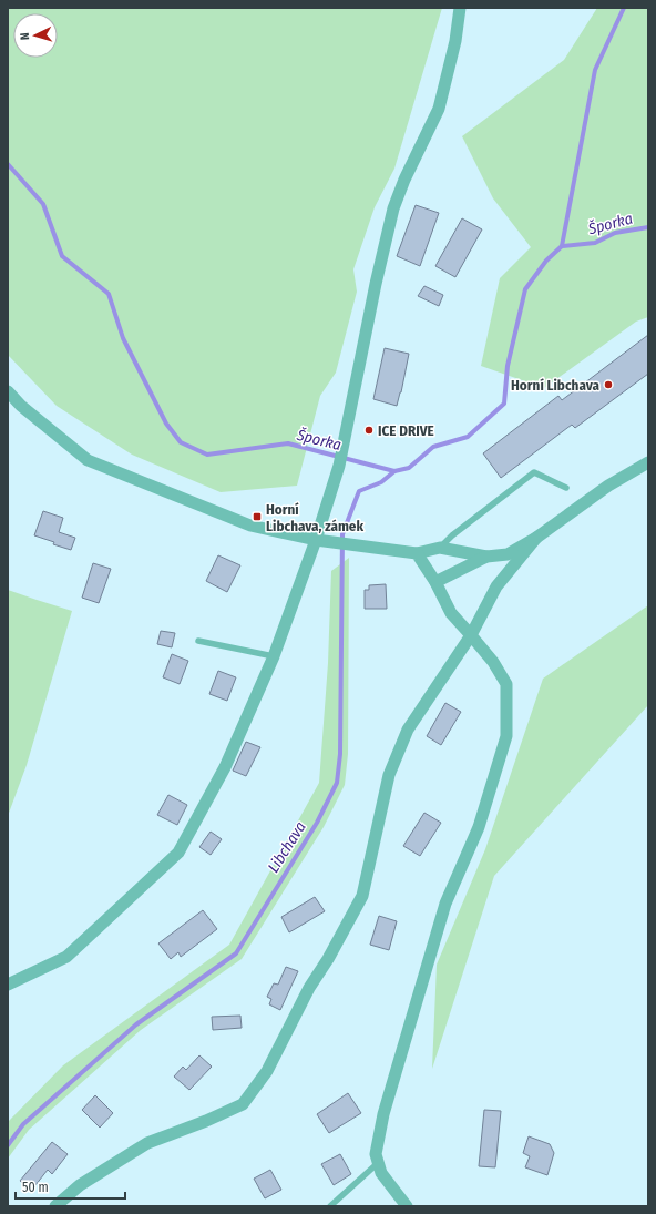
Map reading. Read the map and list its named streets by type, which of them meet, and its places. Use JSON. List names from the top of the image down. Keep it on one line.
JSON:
{"water":["Šporka","Libchava"],"places":{"other":["Horní Libchava","ICE DRIVE"],"transit":["Horní Libchava, zámek"]},"scale_bar":"50 m","north":"left"}
